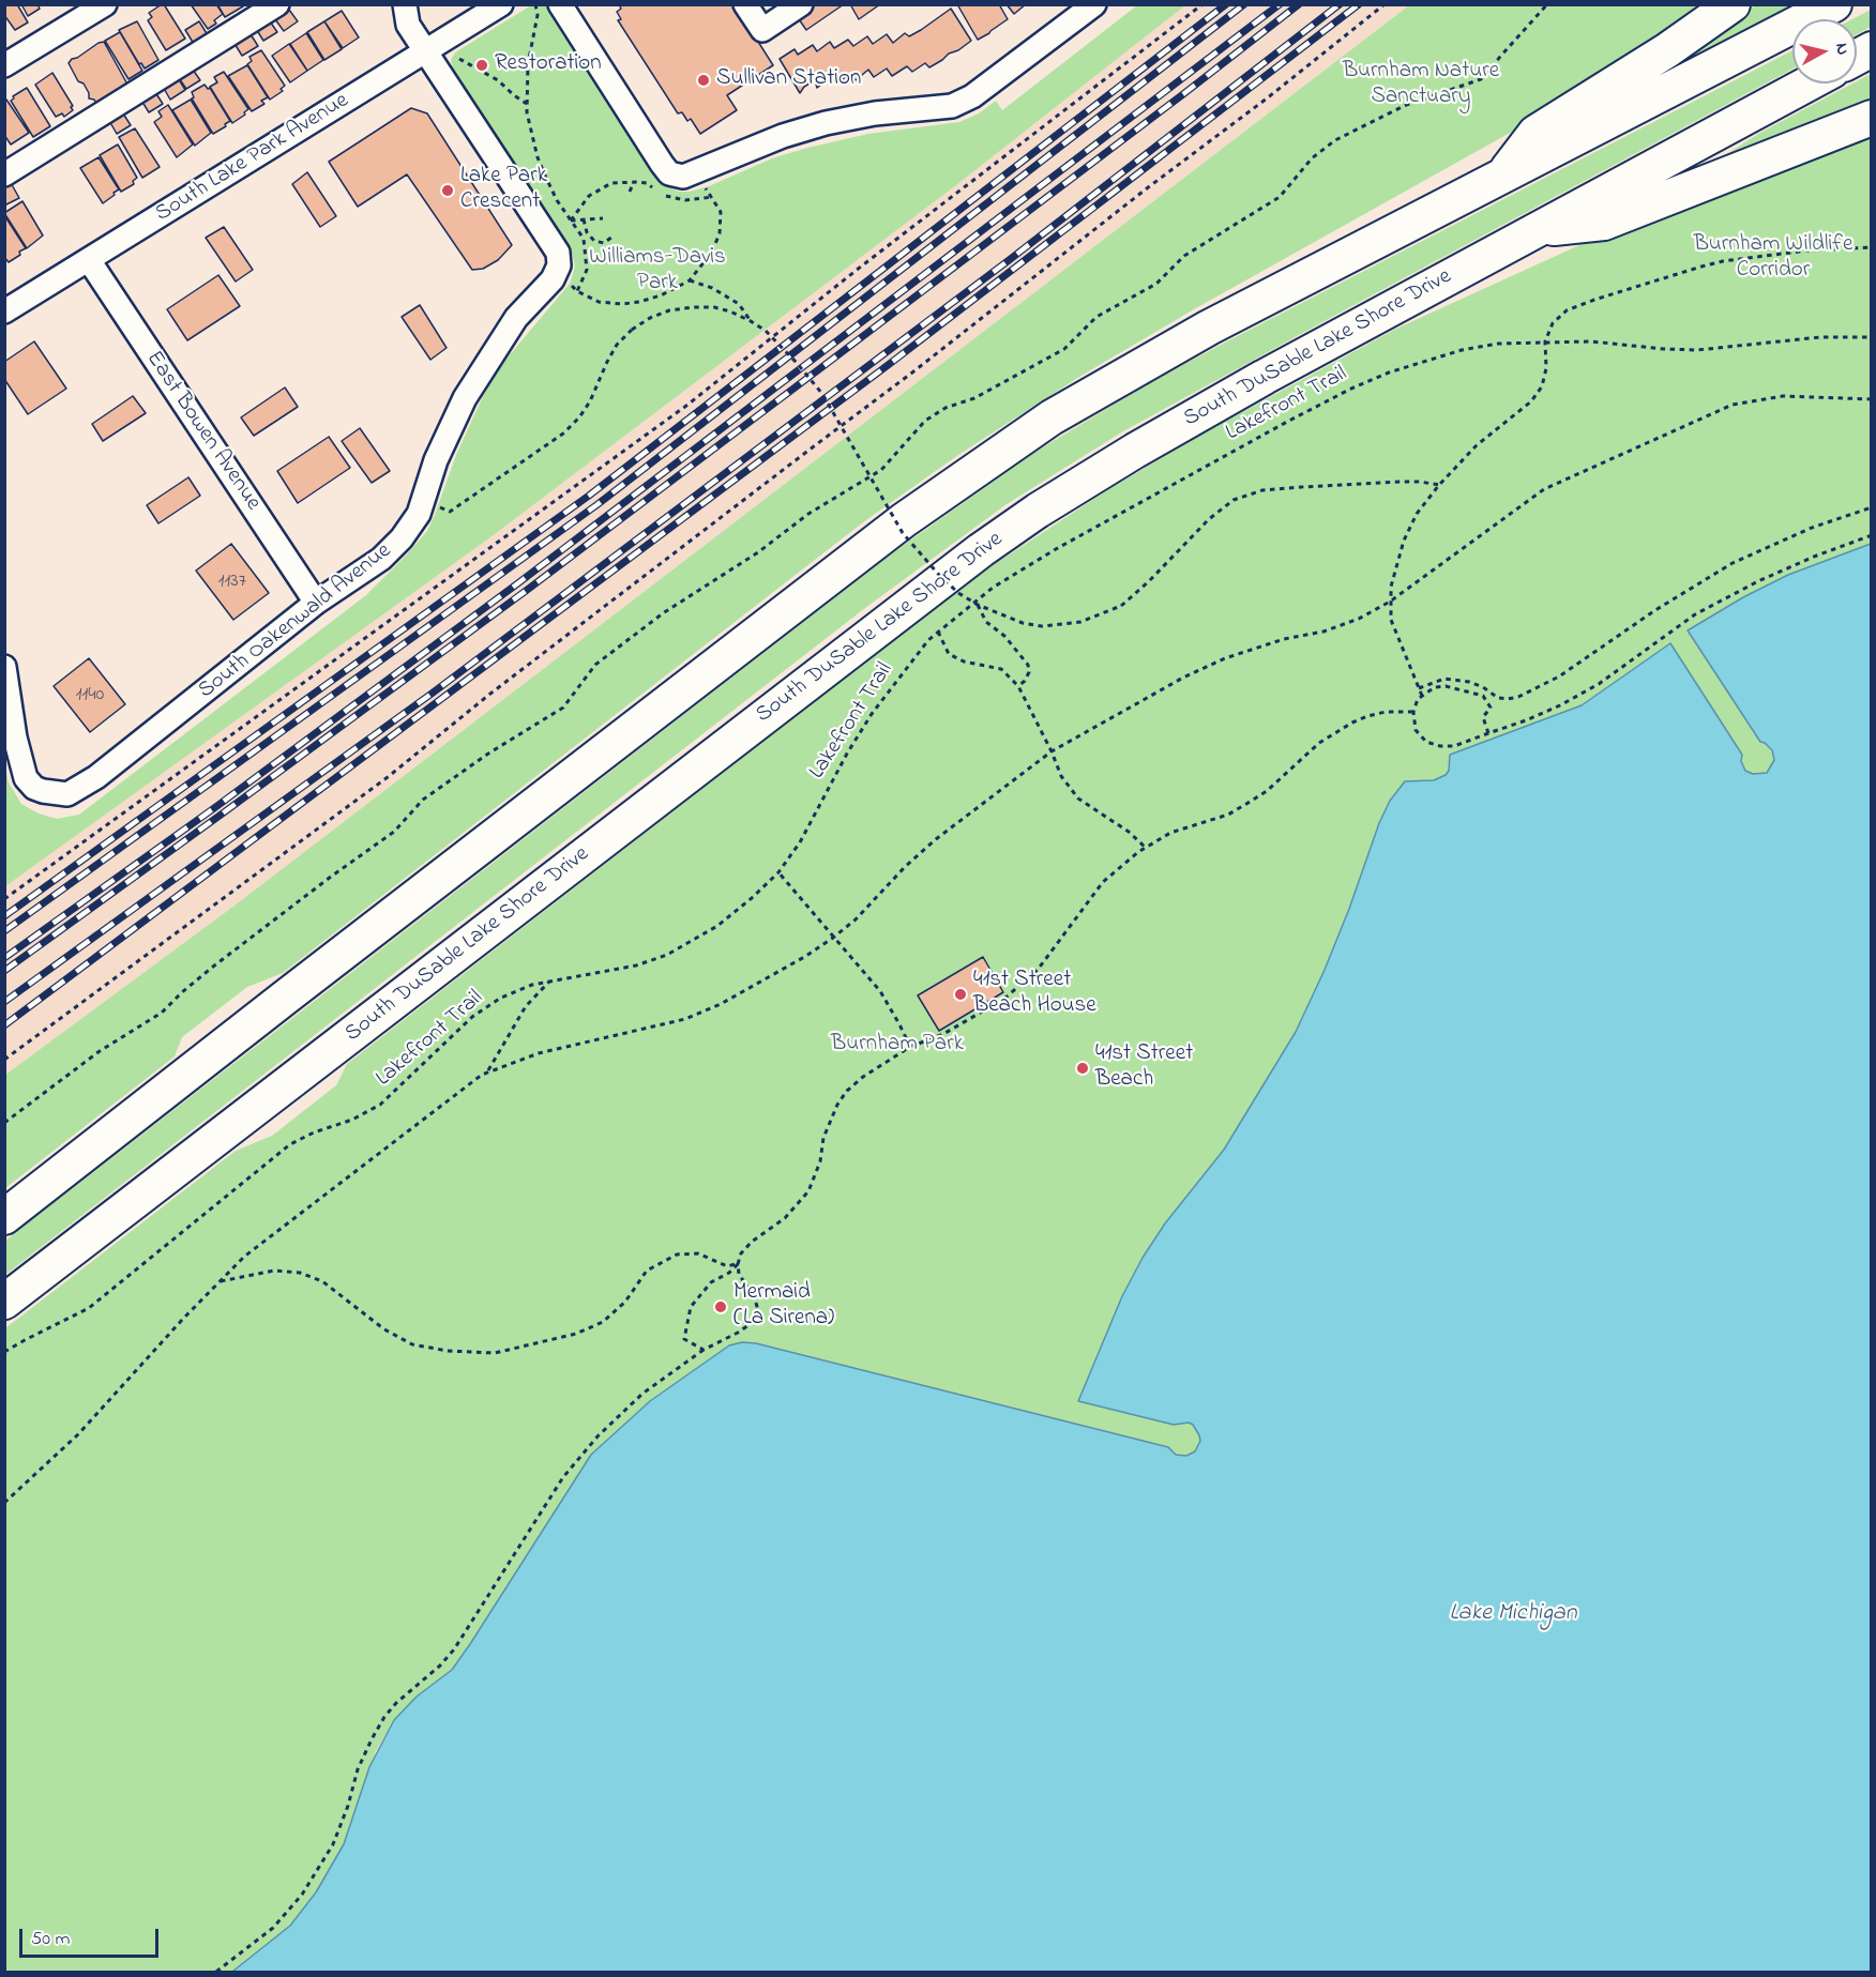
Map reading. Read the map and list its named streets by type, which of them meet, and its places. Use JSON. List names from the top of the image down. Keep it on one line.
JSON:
{"streets":{"highway":["South DuSable Lake Shore Drive"],"street":["South Lake Park Avenue","East Bowen Avenue","South Oakenwald Avenue"],"path":["Lakefront Trail"]},"crossings":[["South Lake Park Avenue","East Bowen Avenue"],["South Lake Park Avenue","South Oakenwald Avenue"],["East Bowen Avenue","South Oakenwald Avenue"]],"water":["Lake Michigan"],"parks":["Burnham Nature Sanctuary","Burnham Wildlife Corridor","Williams-Davis Park","Burnham Park"],"places":["Restoration","Sullivan Station","Lake Park Crescent","41st Street Beach House","41st Street Beach","Mermaid (La Sirena)"],"house_numbers":["1137","1140"],"scale_bar":"50 m","north":"right"}
